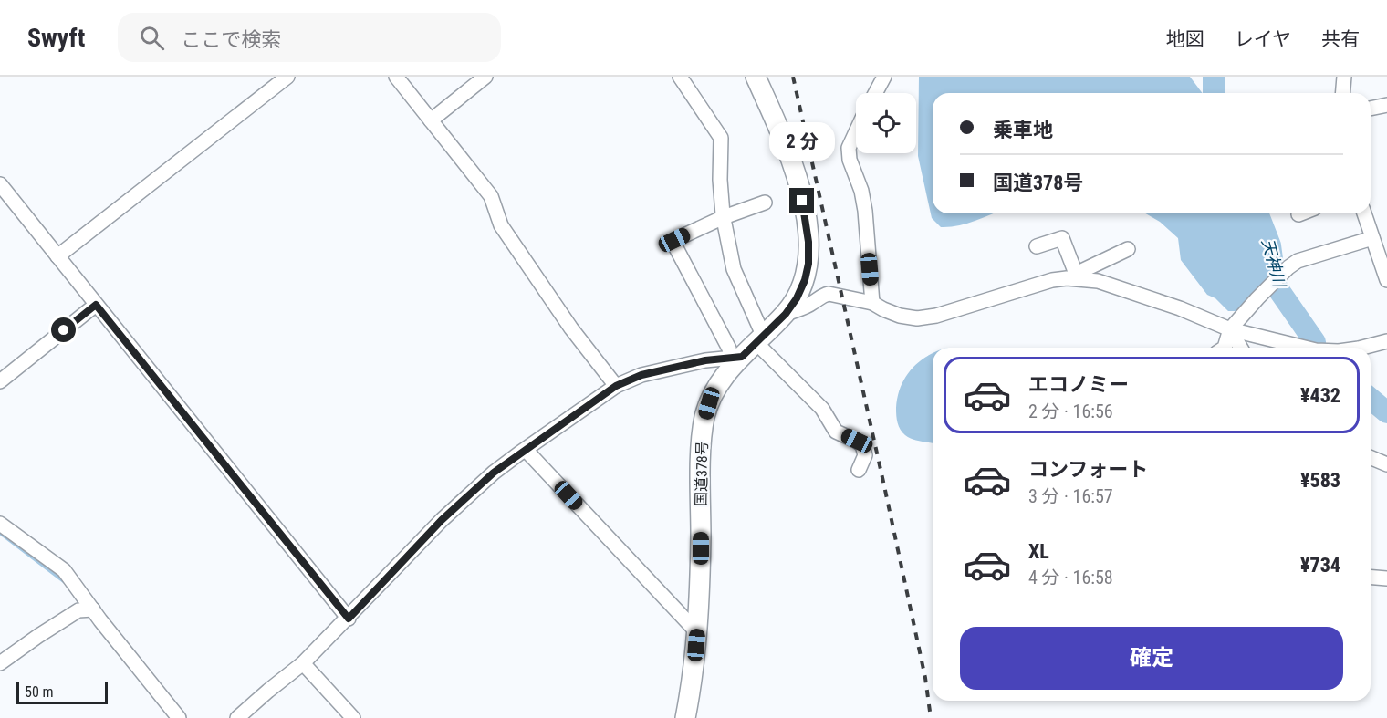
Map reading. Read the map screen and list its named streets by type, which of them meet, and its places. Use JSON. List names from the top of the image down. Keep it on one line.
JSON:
{"streets":{"highway":["国道378号"]},"water":["天神川"],"scale_bar":"50 m","page":{"header":"Swyft","search":"ここで検索","nav":["地図","レイヤ","共有"],"banner":["乗車地","国道378号"],"bubble":"2 分","list":[{"name":"エコノミー","note":"2 分 · 16:56","value":"¥432"},{"name":"コンフォート","note":"3 分 · 16:57","value":"¥583"},{"name":"XL","note":"4 分 · 16:58","value":"¥734"}],"buttons":"確定","scale":"50 m"}}
